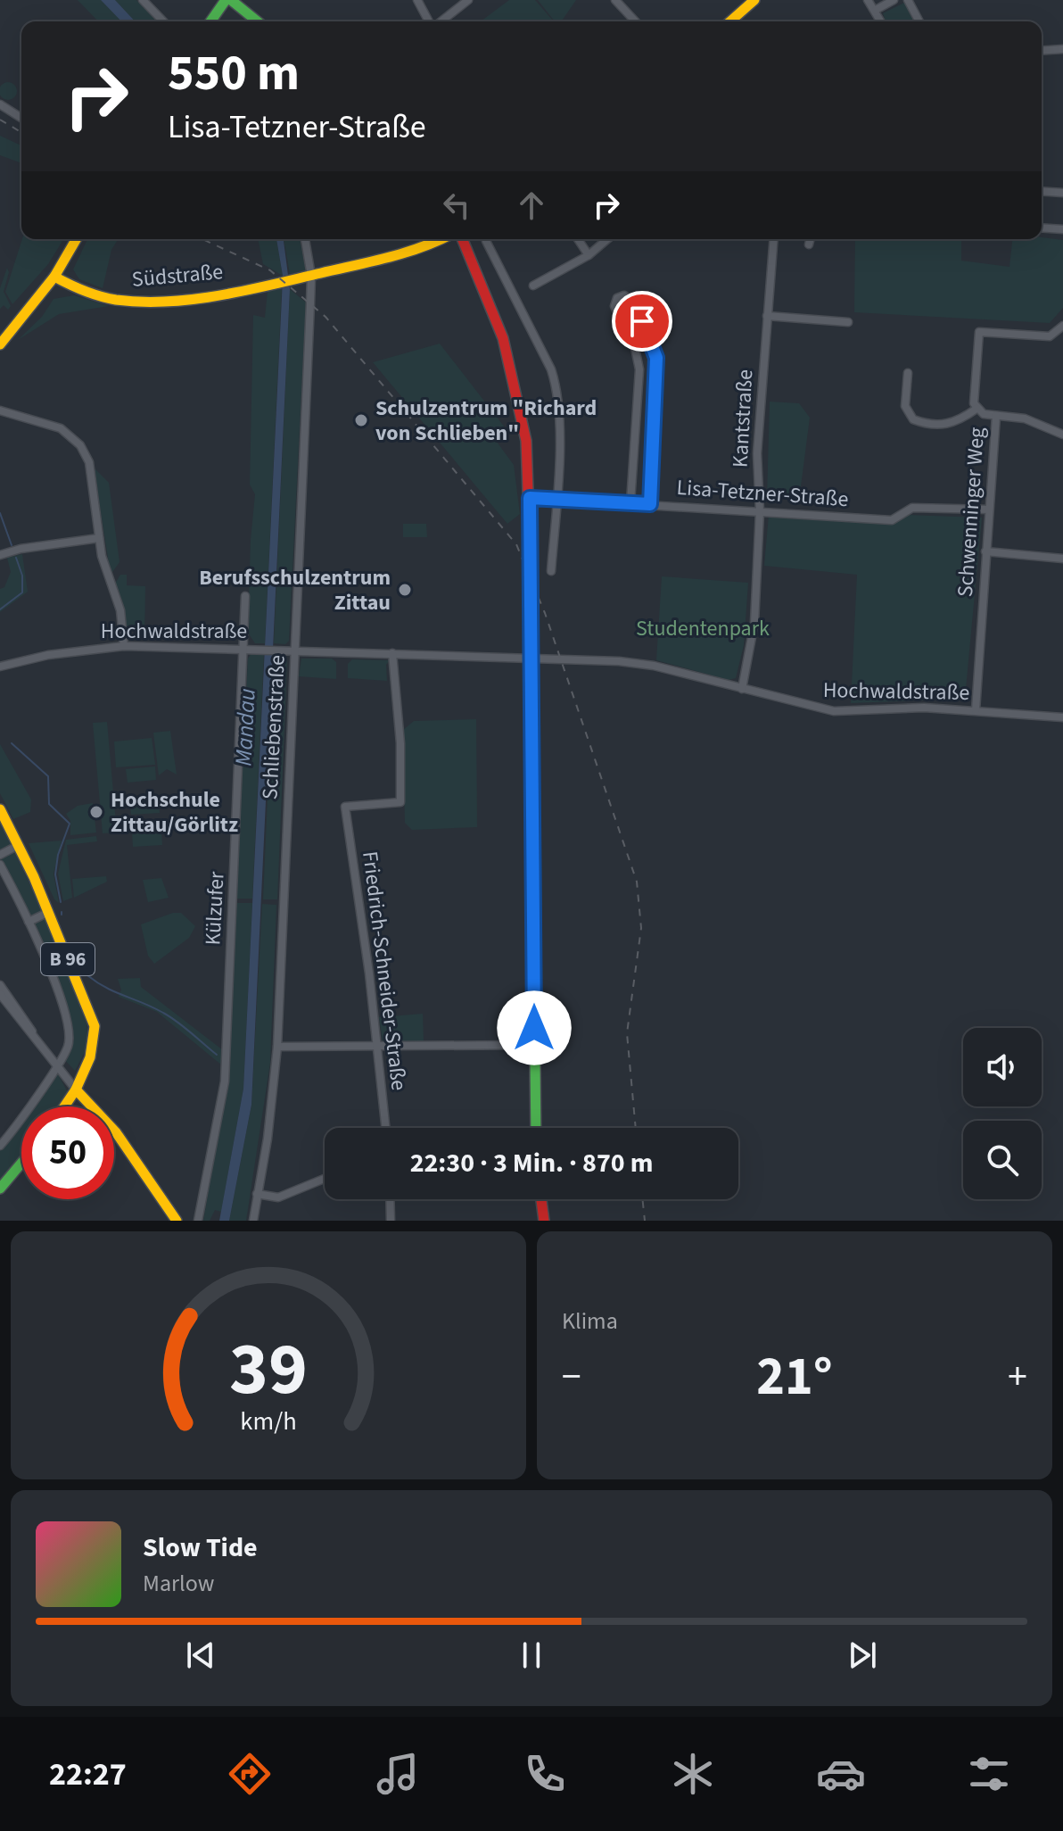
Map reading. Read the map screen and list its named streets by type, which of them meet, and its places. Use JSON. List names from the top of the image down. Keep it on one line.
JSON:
{"streets":{"main road":["Südstraße","B 96"],"street":["Kantstraße","Lisa-Tetzner-Straße","Schwenninger Weg","Hochwaldstraße","Schliebenstraße","Külzufer","Friedrich-Schneider-Straße"]},"crossings":[["Südstraße","Schliebenstraße"],["Kantstraße","Lisa-Tetzner-Straße"],["Kantstraße","Hochwaldstraße"],["Lisa-Tetzner-Straße","Schwenninger Weg"],["Schwenninger Weg","Hochwaldstraße"],["Hochwaldstraße","Schliebenstraße"],["Hochwaldstraße","Külzufer"],["Hochwaldstraße","Friedrich-Schneider-Straße"]],"water":["Mandau"],"parks":["Studentenpark"],"places":["Schulzentrum \"Richard von Schlieben\"","Berufsschulzentrum Zittau","Hochschule Zittau/Görlitz"],"page":{"turn":["550 m","Lisa-Tetzner-Straße"],"limit":"50","trip":"22:30 · 3 Min. · 870 m","tile":"Klima","heat":["−","21°","+"],"song":["Slow Tide","Marlow"],"tabs":"22:27","gauge":["39","km/h"]}}
